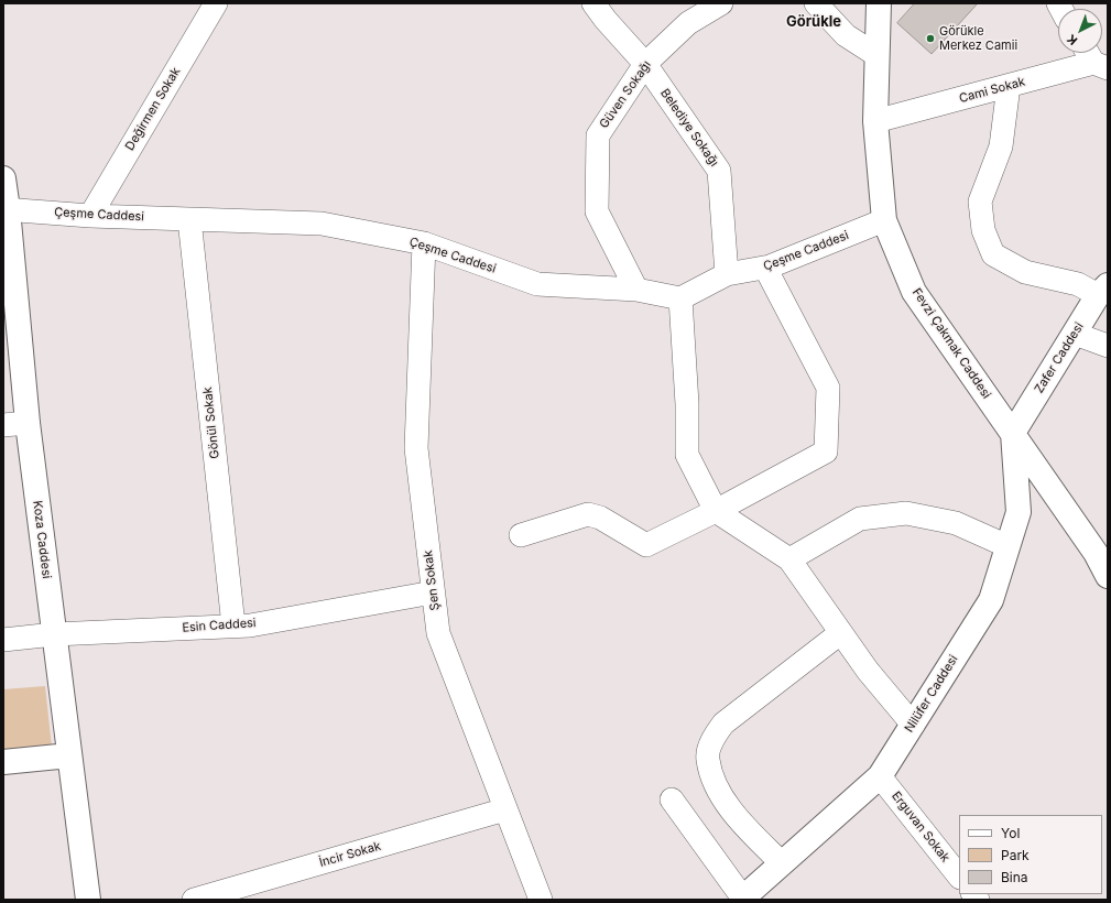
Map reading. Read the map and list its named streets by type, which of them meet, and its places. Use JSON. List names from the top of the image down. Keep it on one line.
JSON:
{"streets":{"street":["Cami Sokak","Güven Sokağı","Değirmen Sokak","Belediye Sokağı","Çeşme Caddesi","Fevzi Çakmak Caddesi","Zafer Caddesi","Gönül Sokak","Koza Caddesi","Şen Sokak","Esin Caddesi","Nilüfer Caddesi","Erguvan Sokak","İncir Sokak"]},"crossings":[["Cami Sokak","Fevzi Çakmak Caddesi"],["Güven Sokağı","Belediye Sokağı"],["Güven Sokağı","Çeşme Caddesi"],["Değirmen Sokak","Çeşme Caddesi"],["Belediye Sokağı","Çeşme Caddesi"],["Çeşme Caddesi","Fevzi Çakmak Caddesi"],["Çeşme Caddesi","Gönül Sokak"],["Çeşme Caddesi","Koza Caddesi"],["Çeşme Caddesi","Şen Sokak"],["Fevzi Çakmak Caddesi","Zafer Caddesi"],["Fevzi Çakmak Caddesi","Nilüfer Caddesi"],["Zafer Caddesi","Nilüfer Caddesi"],["Gönül Sokak","Esin Caddesi"],["Koza Caddesi","Esin Caddesi"],["Şen Sokak","Esin Caddesi"],["Şen Sokak","İncir Sokak"],["Nilüfer Caddesi","Erguvan Sokak"]],"districts":["Görükle"],"places":["Görükle Merkez Camii"],"legend":["Yol","Park","Bina"],"north":"bottom left"}
